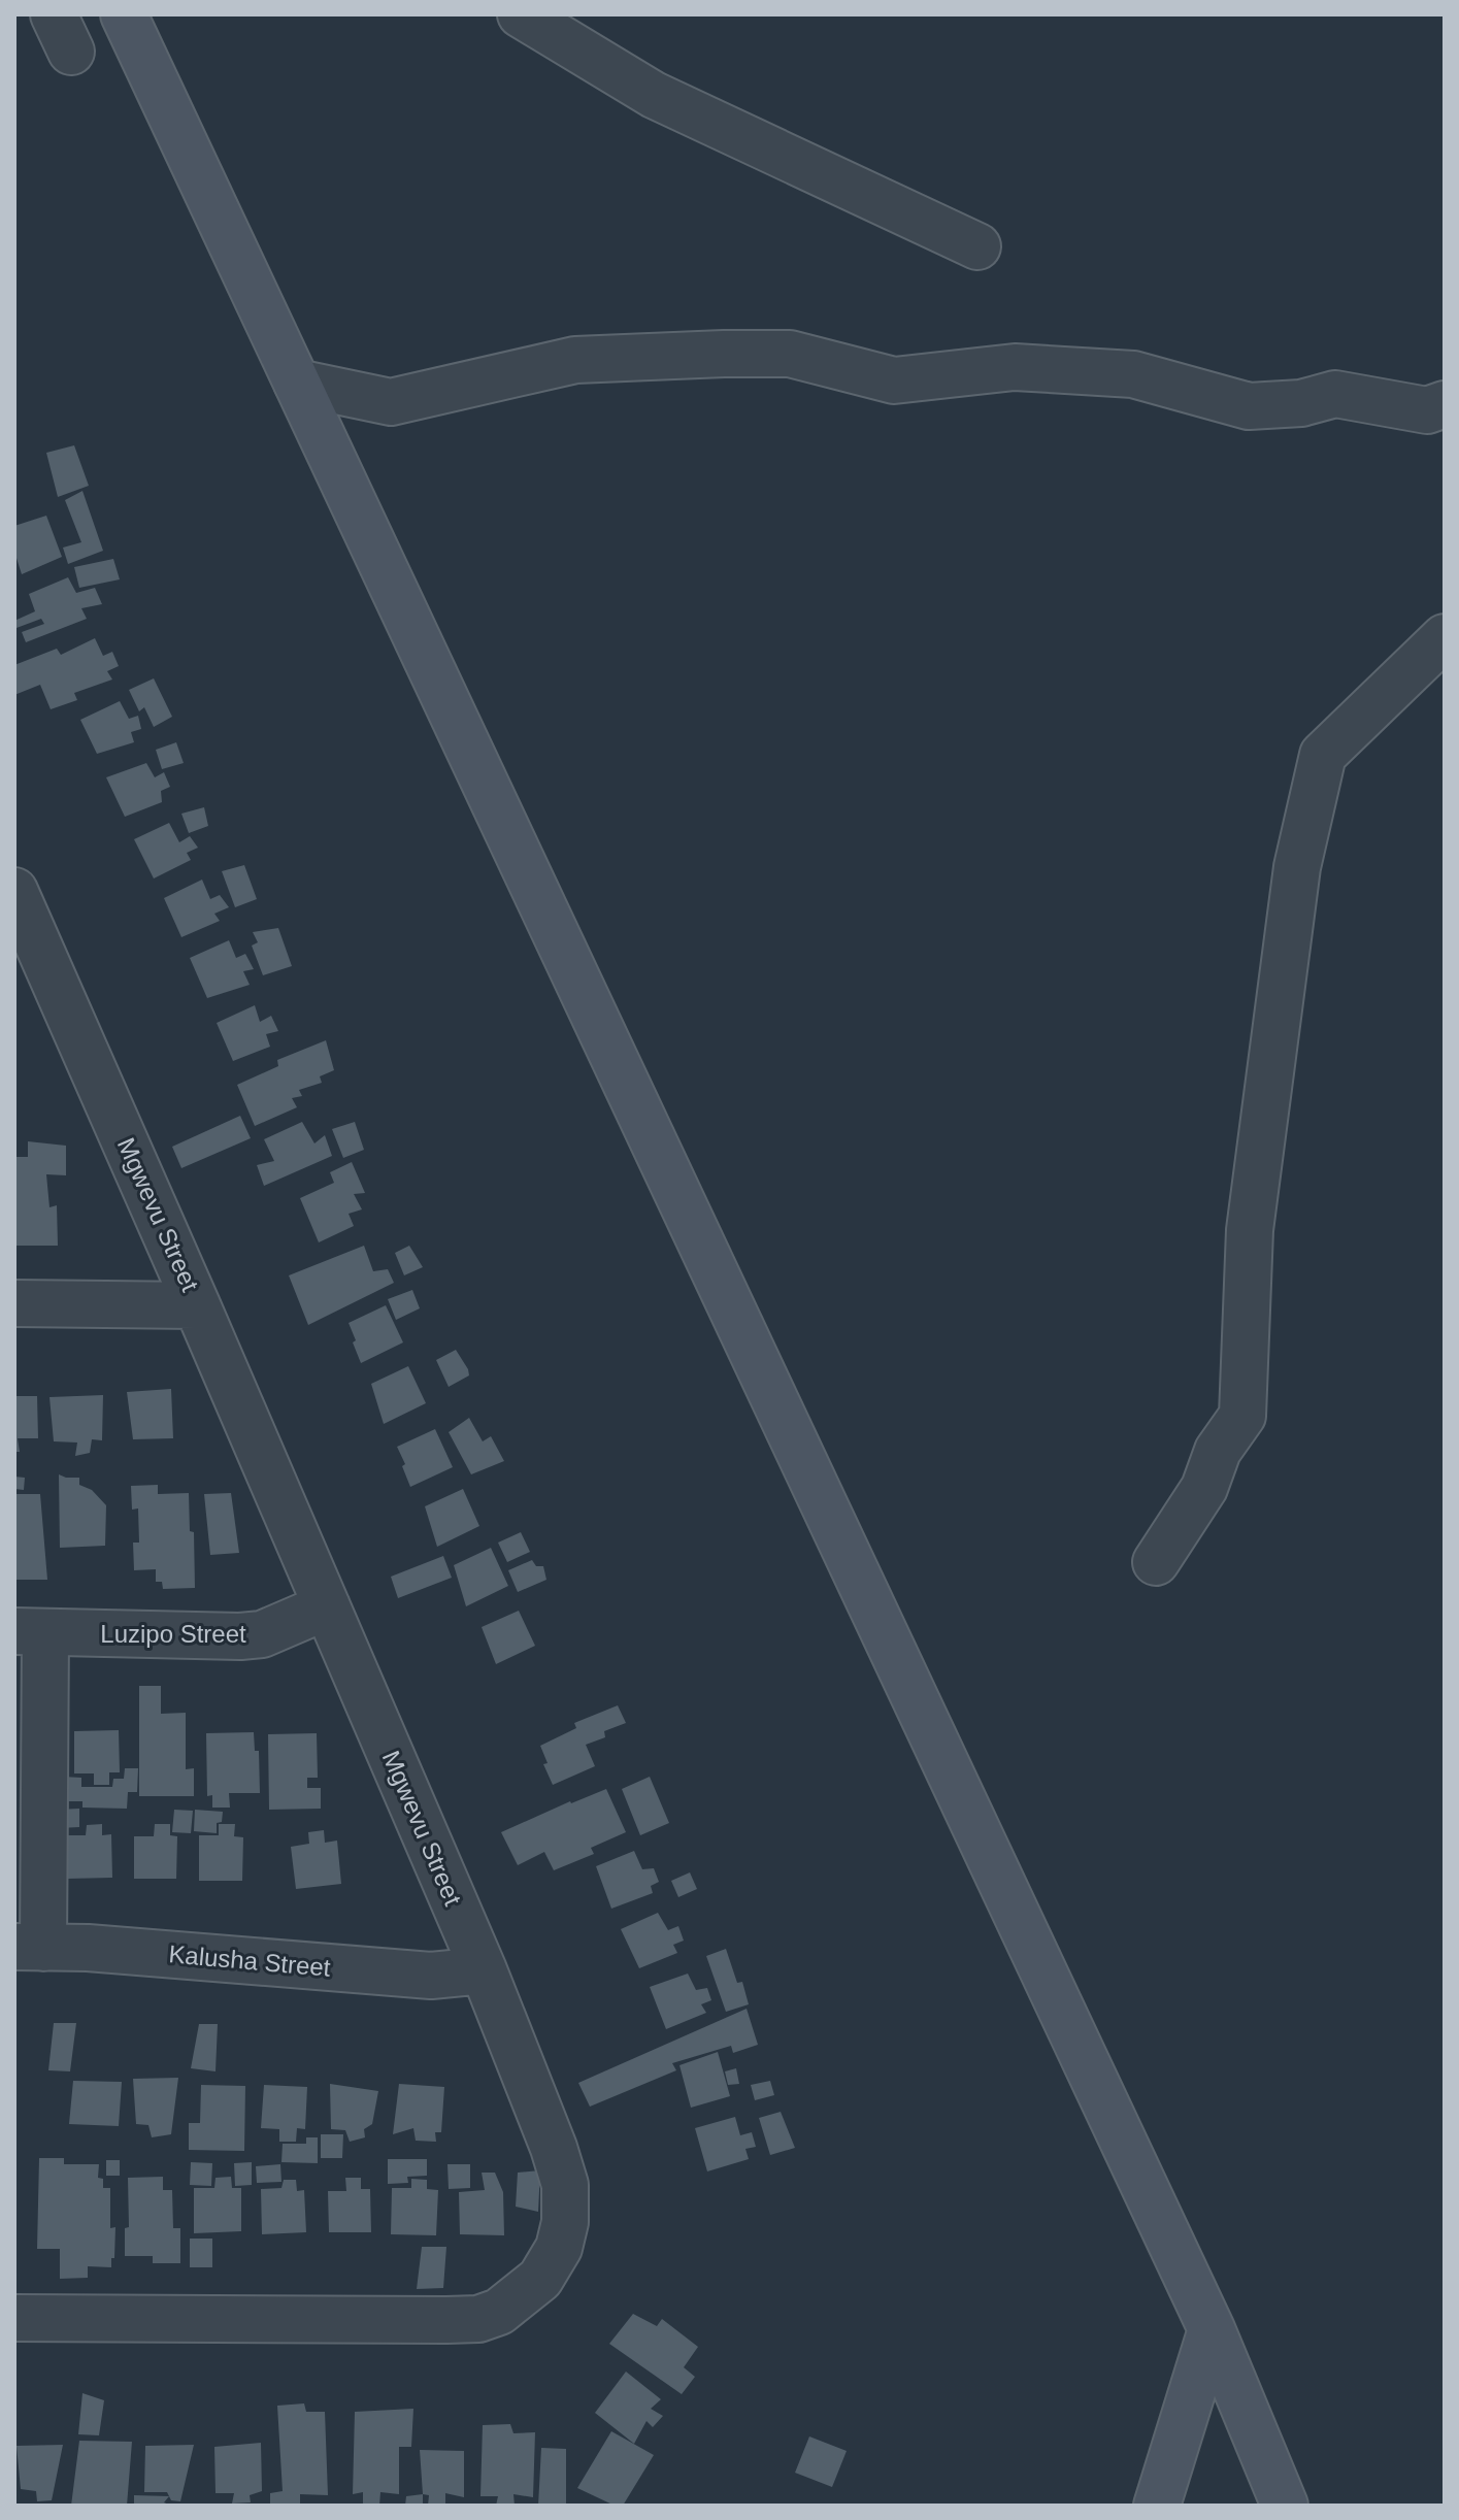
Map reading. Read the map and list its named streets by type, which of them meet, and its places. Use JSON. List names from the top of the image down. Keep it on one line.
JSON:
{"streets":{"street":["Mgwevu Street","Luzipo Street","Kalusha Street"]},"crossings":[["Mgwevu Street","Luzipo Street"],["Mgwevu Street","Kalusha Street"]]}
